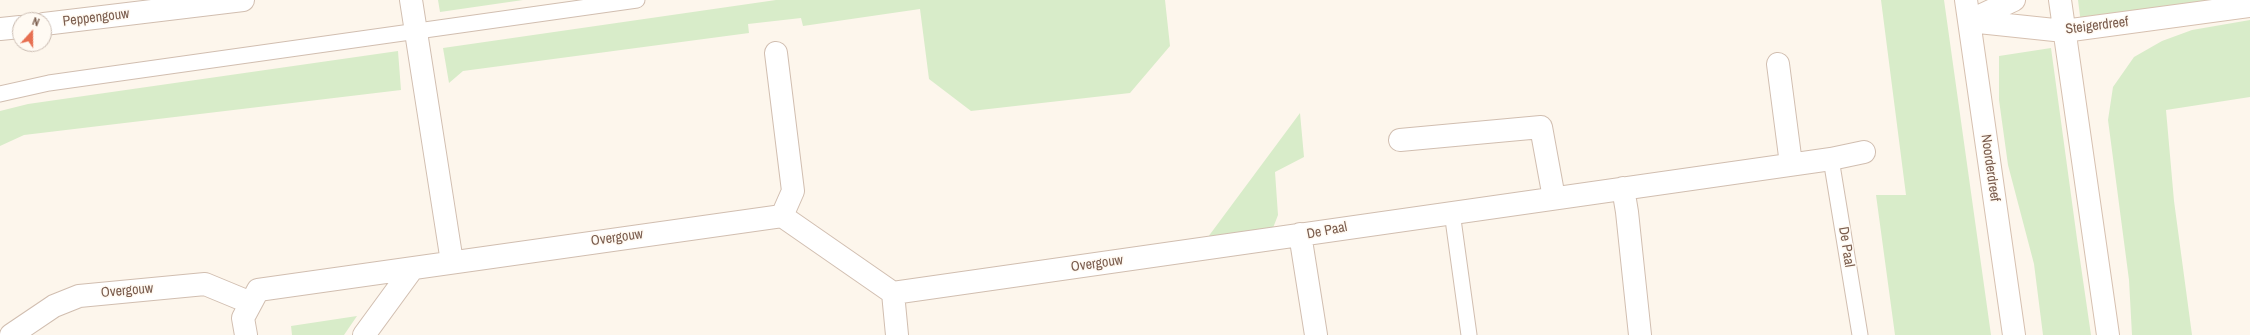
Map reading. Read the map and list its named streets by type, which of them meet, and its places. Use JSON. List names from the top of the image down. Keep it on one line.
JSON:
{"streets":{"street":["Peppengouw","Steigerdreef","Noorderdreef","De Paal","Overgouw"]},"crossings":[["Steigerdreef","Noorderdreef"],["De Paal","Overgouw"]],"north":"top"}
